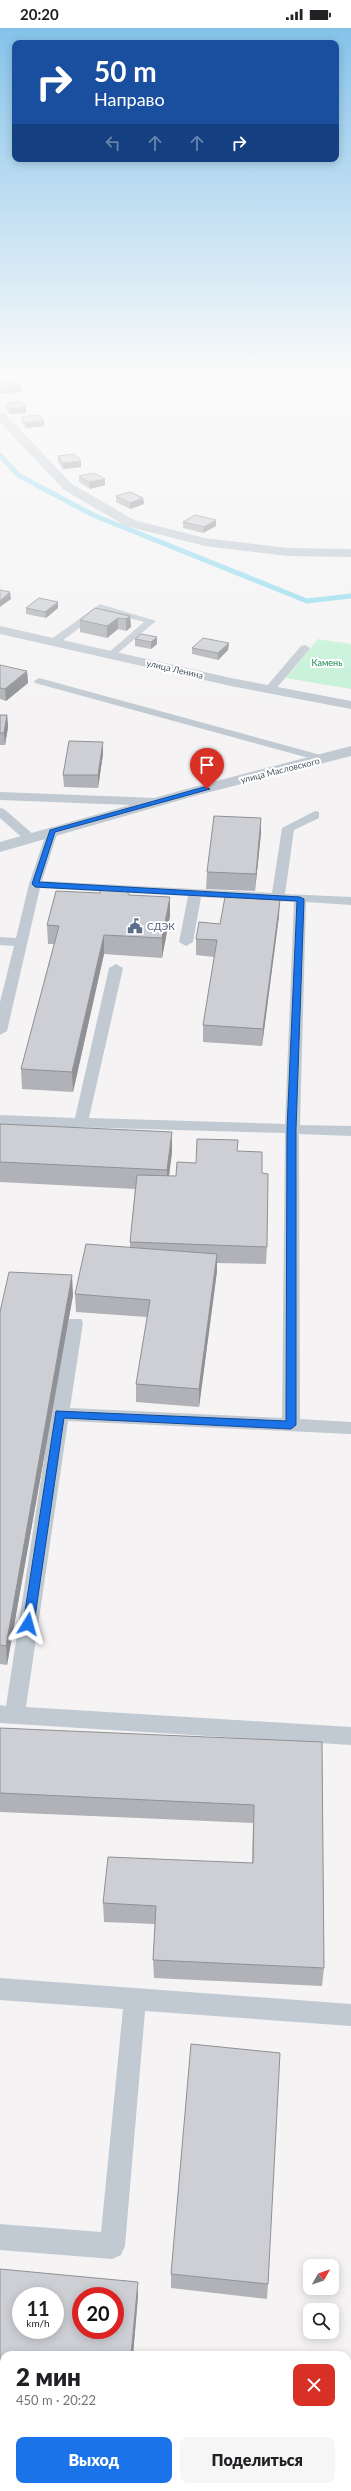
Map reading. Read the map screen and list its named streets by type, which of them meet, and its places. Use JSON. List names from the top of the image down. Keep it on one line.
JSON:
{"streets":{"street":["улица Ленина","улица Масловского"]},"parks":["Камень"],"places":{"public building":["СДЭК"]},"north":"top right","page":{"status":"20:20","turn":["50 m","Направо"],"speed":"11 km/h","limit":"20","heading":["2 мин","450 m · 20:22"],"buttons":["Выход","Поделиться"]}}
